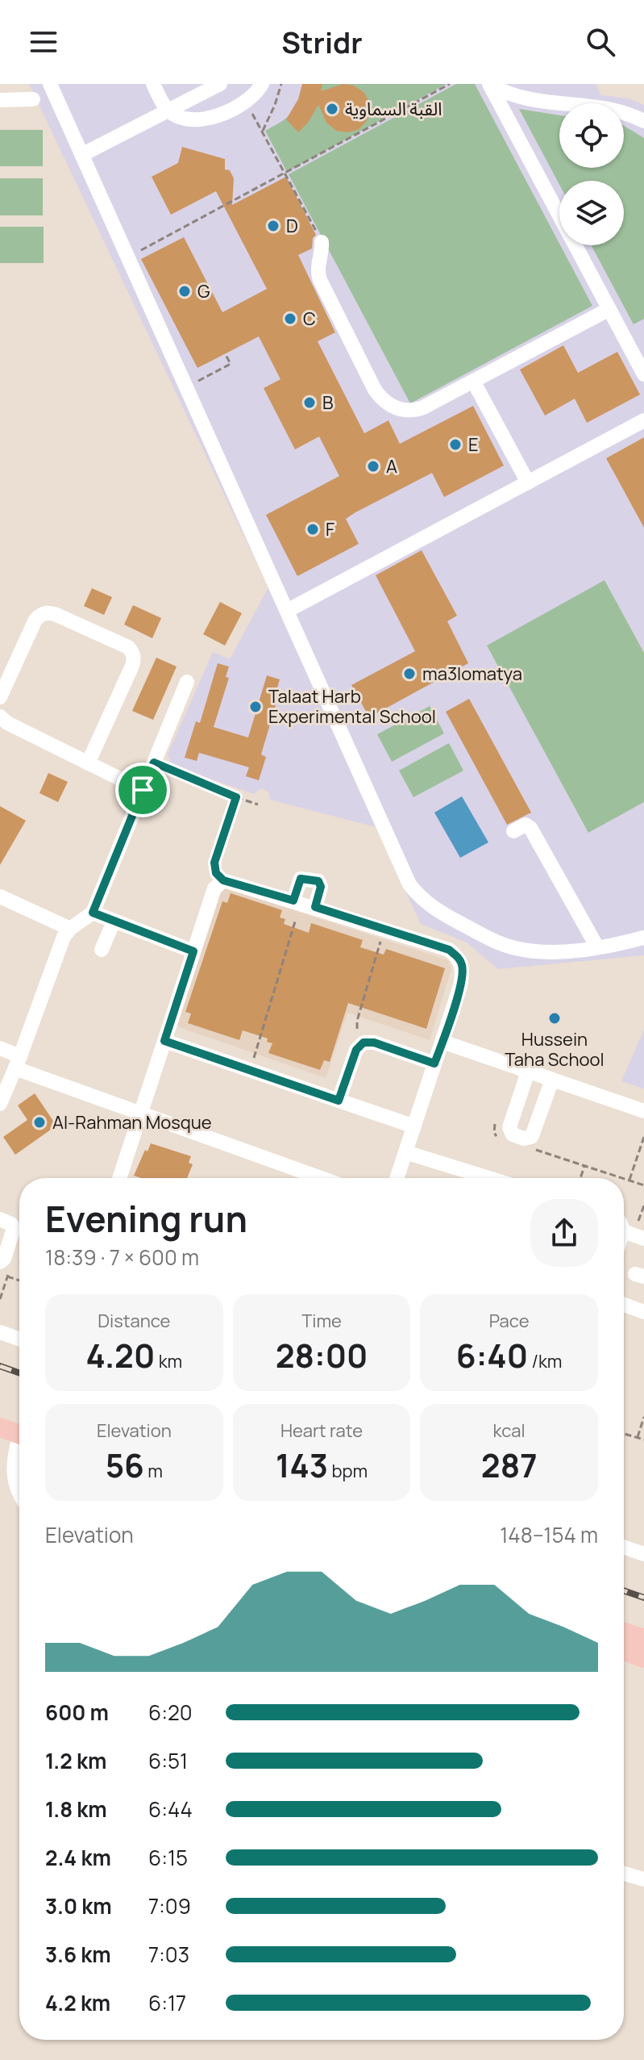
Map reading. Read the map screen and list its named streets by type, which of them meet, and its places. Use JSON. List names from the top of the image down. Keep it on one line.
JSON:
{"places":["القبة السماوية","D","G","C","B","E","A","F","ma3lomatya","Talaat Harb Experimental School","Hussein Taha School","Al-Rahman Mosque"],"page":{"header":"Stridr","heading":["Evening run","18:39 · 7 × 600 m"],"stats":[["Distance","4.20 km"],["Time","28:00"],["Pace","6:40 /km"],["Elevation","56 m"],["Heart rate","143 bpm"],["kcal","287"]],"chart":["Elevation","148–154 m"],"list":[{"name":"600 m","note":"6:20"},{"name":"1.2 km","note":"6:51"},{"name":"1.8 km","note":"6:44"},{"name":"2.4 km","note":"6:15"},{"name":"3.0 km","note":"7:09"},{"name":"3.6 km","note":"7:03"},{"name":"4.2 km","note":"6:17"}]}}
